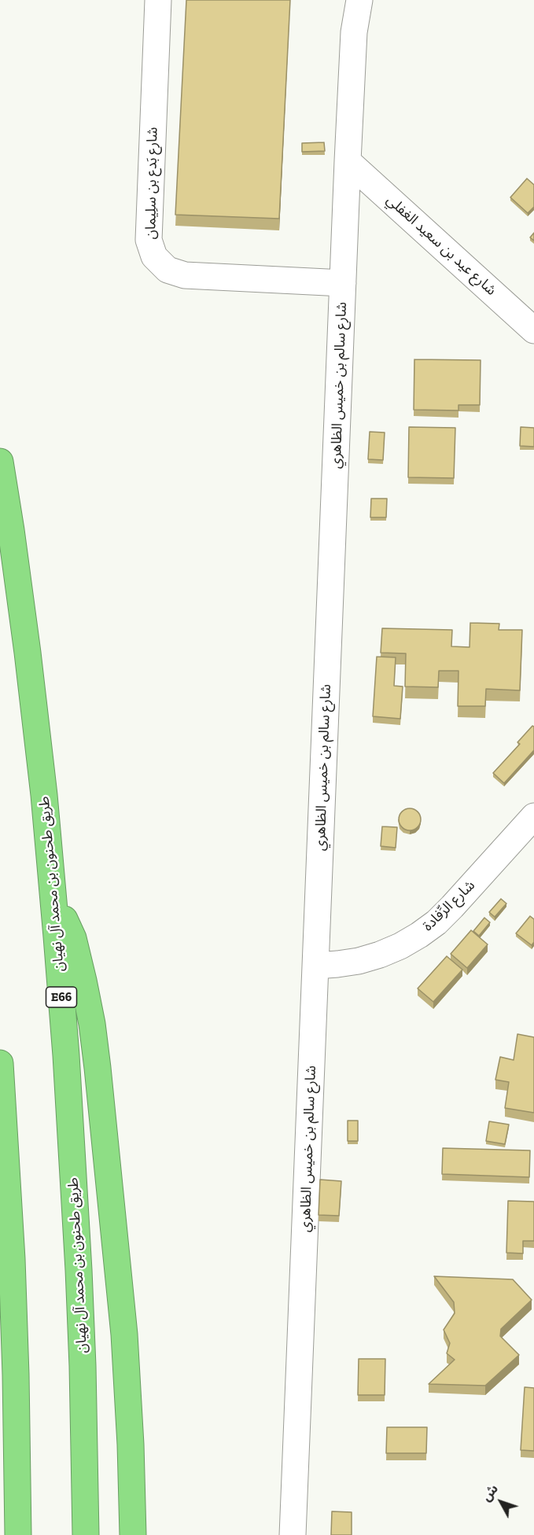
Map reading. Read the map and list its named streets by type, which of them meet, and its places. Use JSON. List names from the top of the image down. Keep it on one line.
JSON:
{"streets":{"highway":["طريق طحنون بن محمد آل نهيان","E66"],"street":["شارع بَدع بن سلِيمان","شارع عيد بن سعيد الغفلي","شارع سالم بن خميس الظاهري","شارع الرِّفادة"]},"crossings":[["شارع بَدع بن سلِيمان","شارع سالم بن خميس الظاهري"],["شارع عيد بن سعيد الغفلي","شارع سالم بن خميس الظاهري"],["شارع سالم بن خميس الظاهري","شارع الرِّفادة"]],"north":"top left"}
